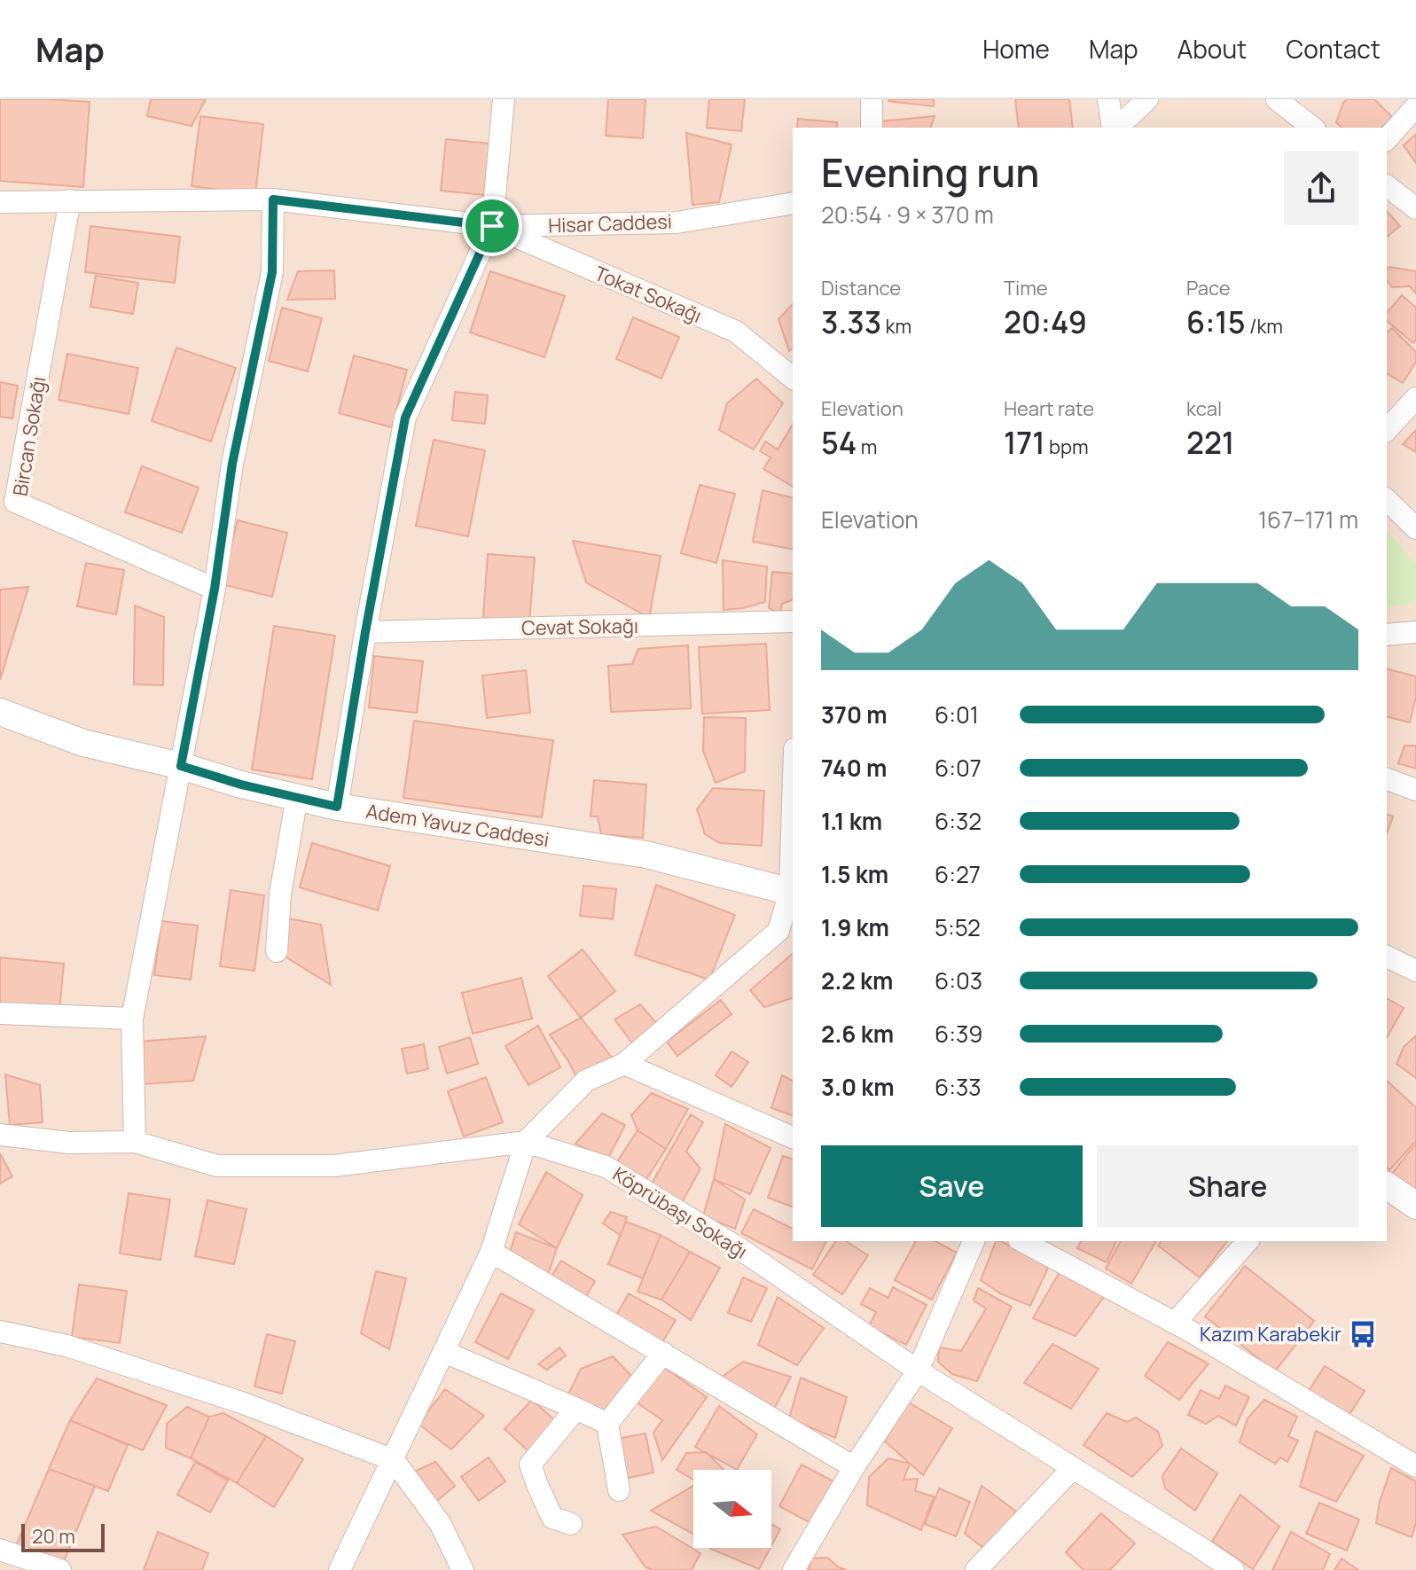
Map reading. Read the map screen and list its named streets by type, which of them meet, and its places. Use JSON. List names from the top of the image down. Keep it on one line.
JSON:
{"streets":{"street":["Hisar Caddesi","Tokat Sokağı","Bircan Sokağı","Cevat Sokağı","Adem Yavuz Caddesi","Köprübaşı Sokağı"]},"crossings":[["Hisar Caddesi","Tokat Sokağı"],["Hisar Caddesi","Bircan Sokağı"]],"places":{"bus stop":["Kazım Karabekir"]},"scale_bar":"20 m","north":"right","page":{"header":"Map","nav":["Home","Map","About","Contact"],"heading":["Evening run","20:54 · 9 × 370 m"],"stats":[["Distance","3.33 km"],["Time","20:49"],["Pace","6:15 /km"],["Elevation","54 m"],["Heart rate","171 bpm"],["kcal","221"]],"chart":["Elevation","167–171 m"],"list":[{"name":"370 m","note":"6:01"},{"name":"740 m","note":"6:07"},{"name":"1.1 km","note":"6:32"},{"name":"1.5 km","note":"6:27"},{"name":"1.9 km","note":"5:52"},{"name":"2.2 km","note":"6:03"},{"name":"2.6 km","note":"6:39"},{"name":"3.0 km","note":"6:33"}],"buttons":["Save","Share"],"scale":"20 m"}}
